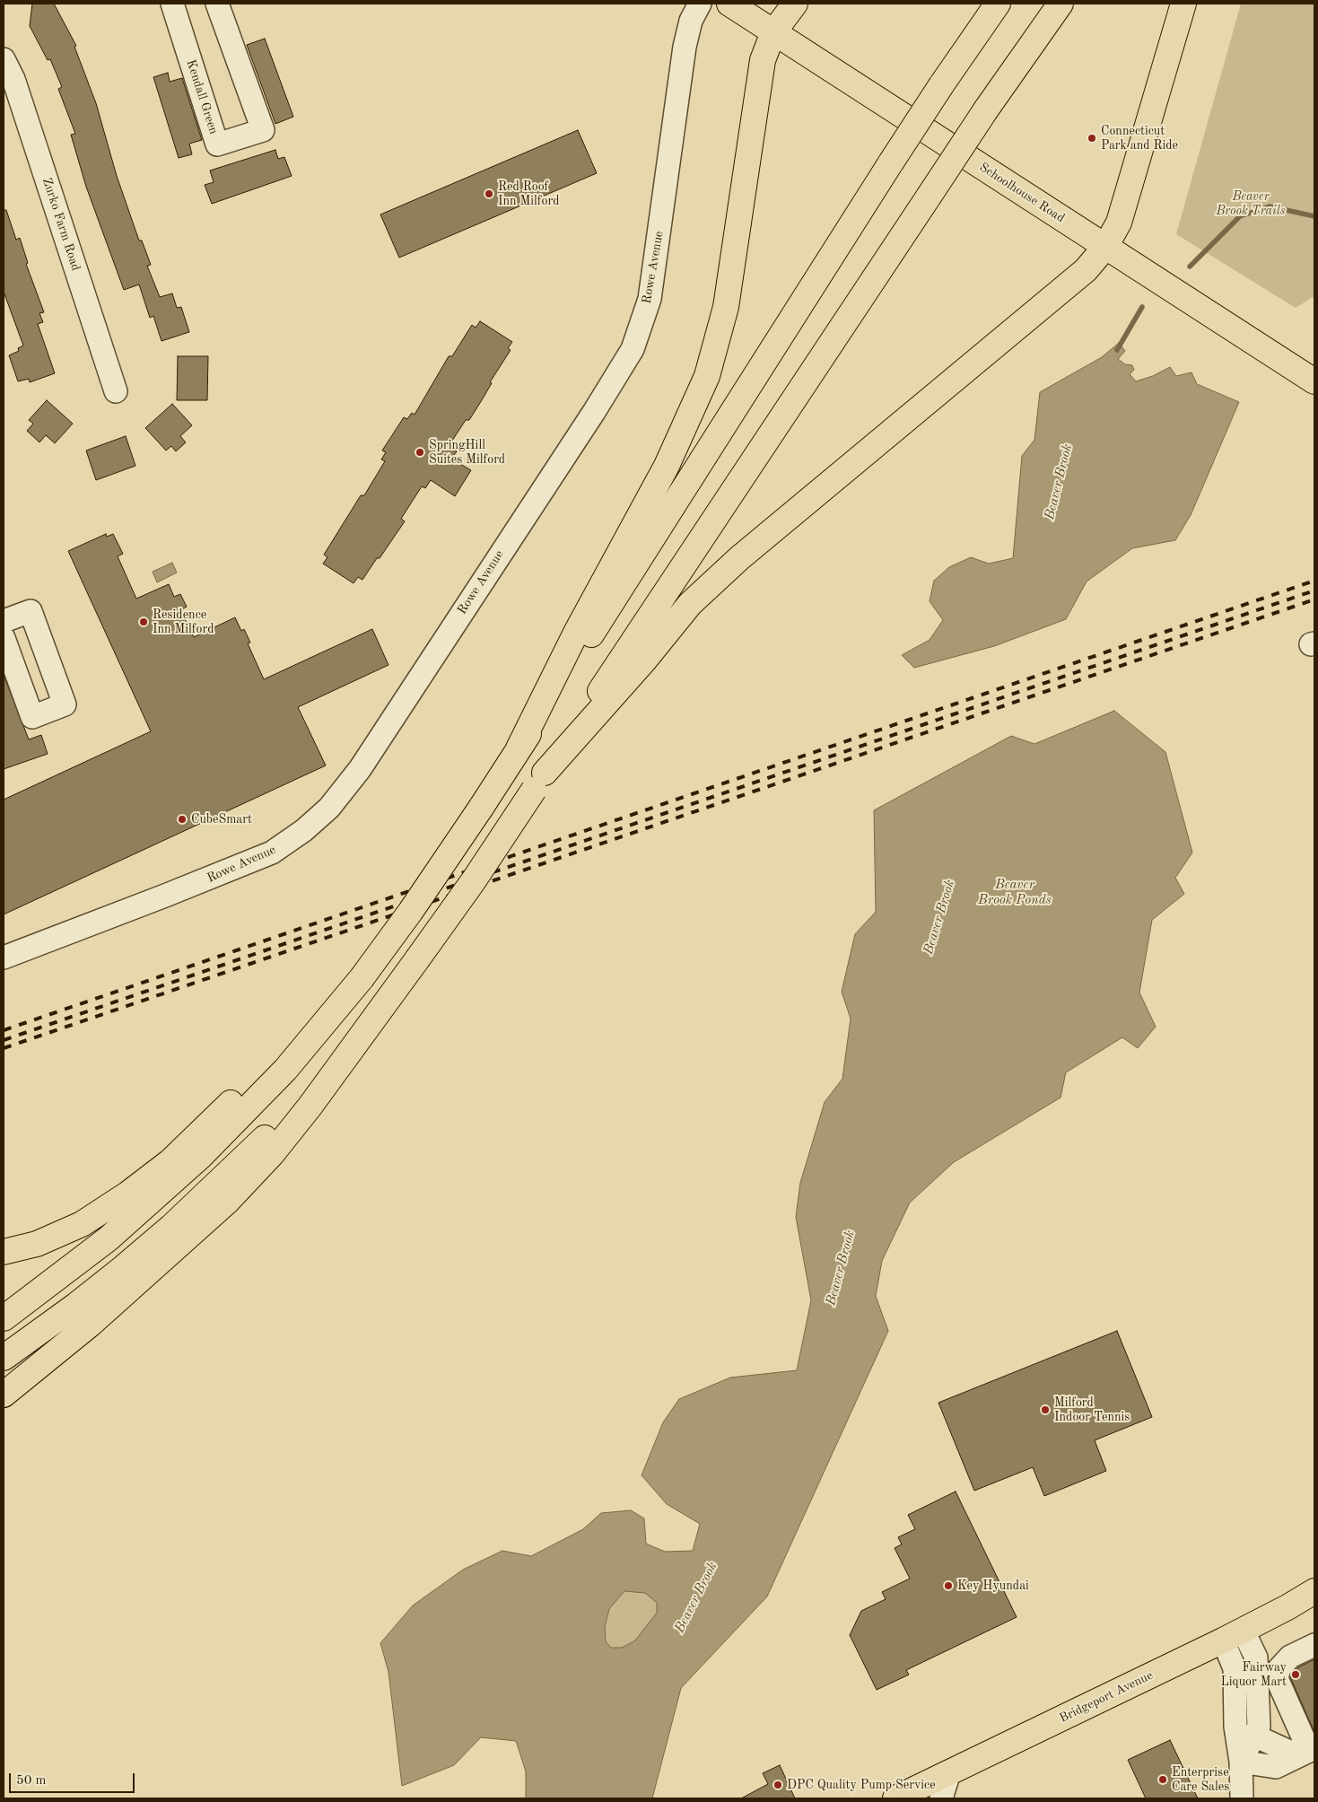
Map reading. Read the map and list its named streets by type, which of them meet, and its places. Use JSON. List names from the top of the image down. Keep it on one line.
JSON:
{"streets":{"main road":["Schoolhouse Road","Bridgeport Avenue"],"street":["Kendall Green","Zurko Farm Road","Rowe Avenue"]},"water":["Beaver Brook","Beaver Brook Ponds"],"parks":["Beaver Brook Trails"],"places":["Connecticut Park and Ride","Red Roof Inn Milford","SpringHill Suites Milford","Residence Inn Milford","CubeSmart","Milford Indoor Tennis","Key Hyundai","Fairway Liquor Mart","Enterprise Care Sales","DPC Quality Pump Service"],"scale_bar":"50 m"}
